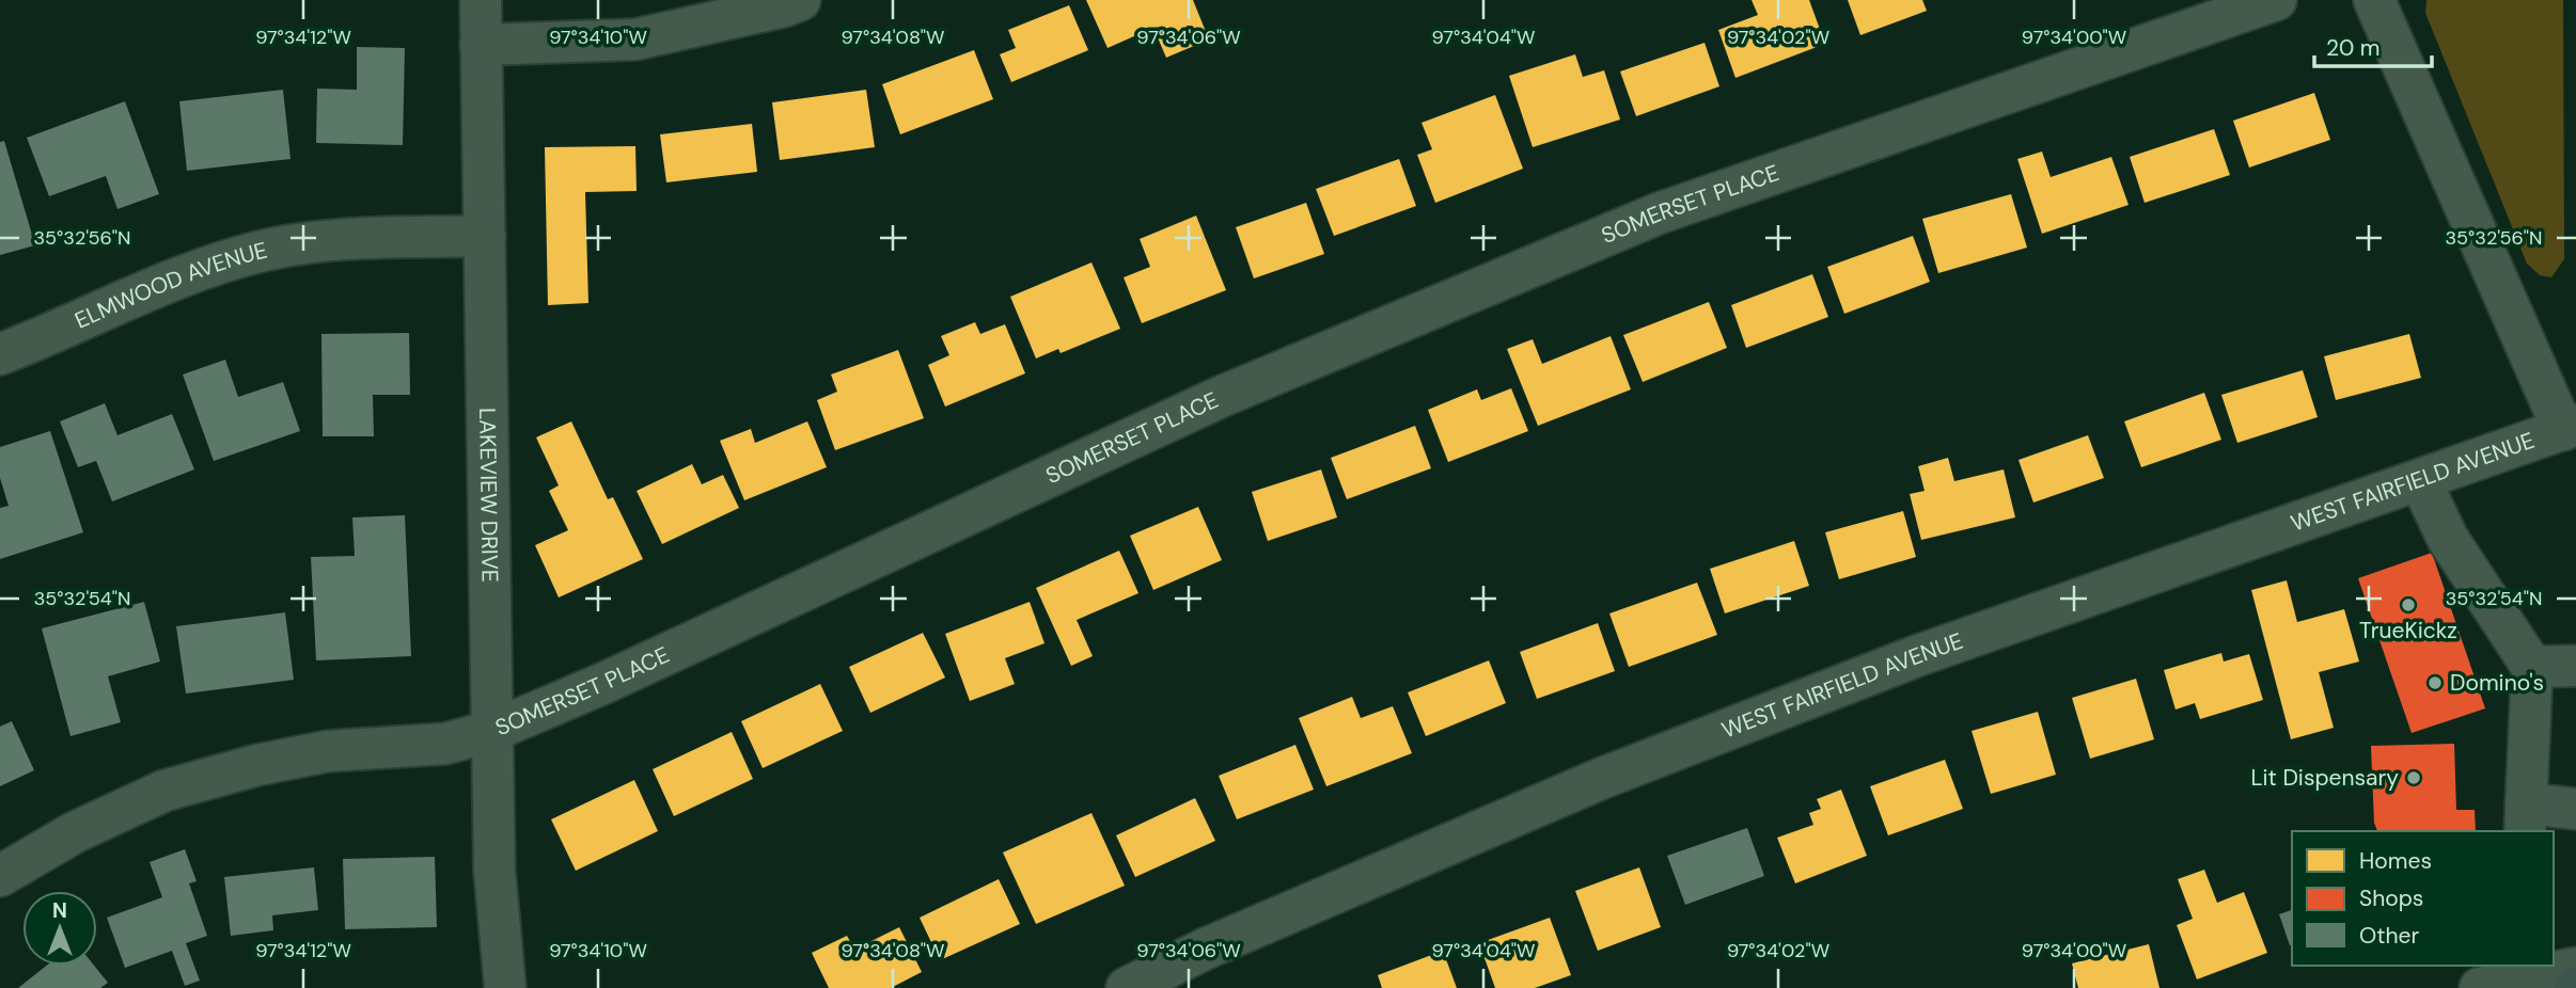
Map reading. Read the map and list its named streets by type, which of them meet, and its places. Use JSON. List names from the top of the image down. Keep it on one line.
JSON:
{"streets":{"street":["SOMERSET PLACE","ELMWOOD AVENUE","WEST FAIRFIELD AVENUE","LAKEVIEW DRIVE"]},"crossings":[["SOMERSET PLACE","LAKEVIEW DRIVE"],["ELMWOOD AVENUE","LAKEVIEW DRIVE"]],"places":["TrueKickz","Domino's","Lit Dispensary"],"legend":["Homes","Shops","Other"],"scale_bar":"20 m","north":"top","coordinates":["97°34'12\"W","97°34'10\"W","97°34'08\"W","97°34'06\"W","97°34'04\"W","97°34'02\"W","97°34'00\"W","35°32'56\"N","35°32'54\"N"]}
